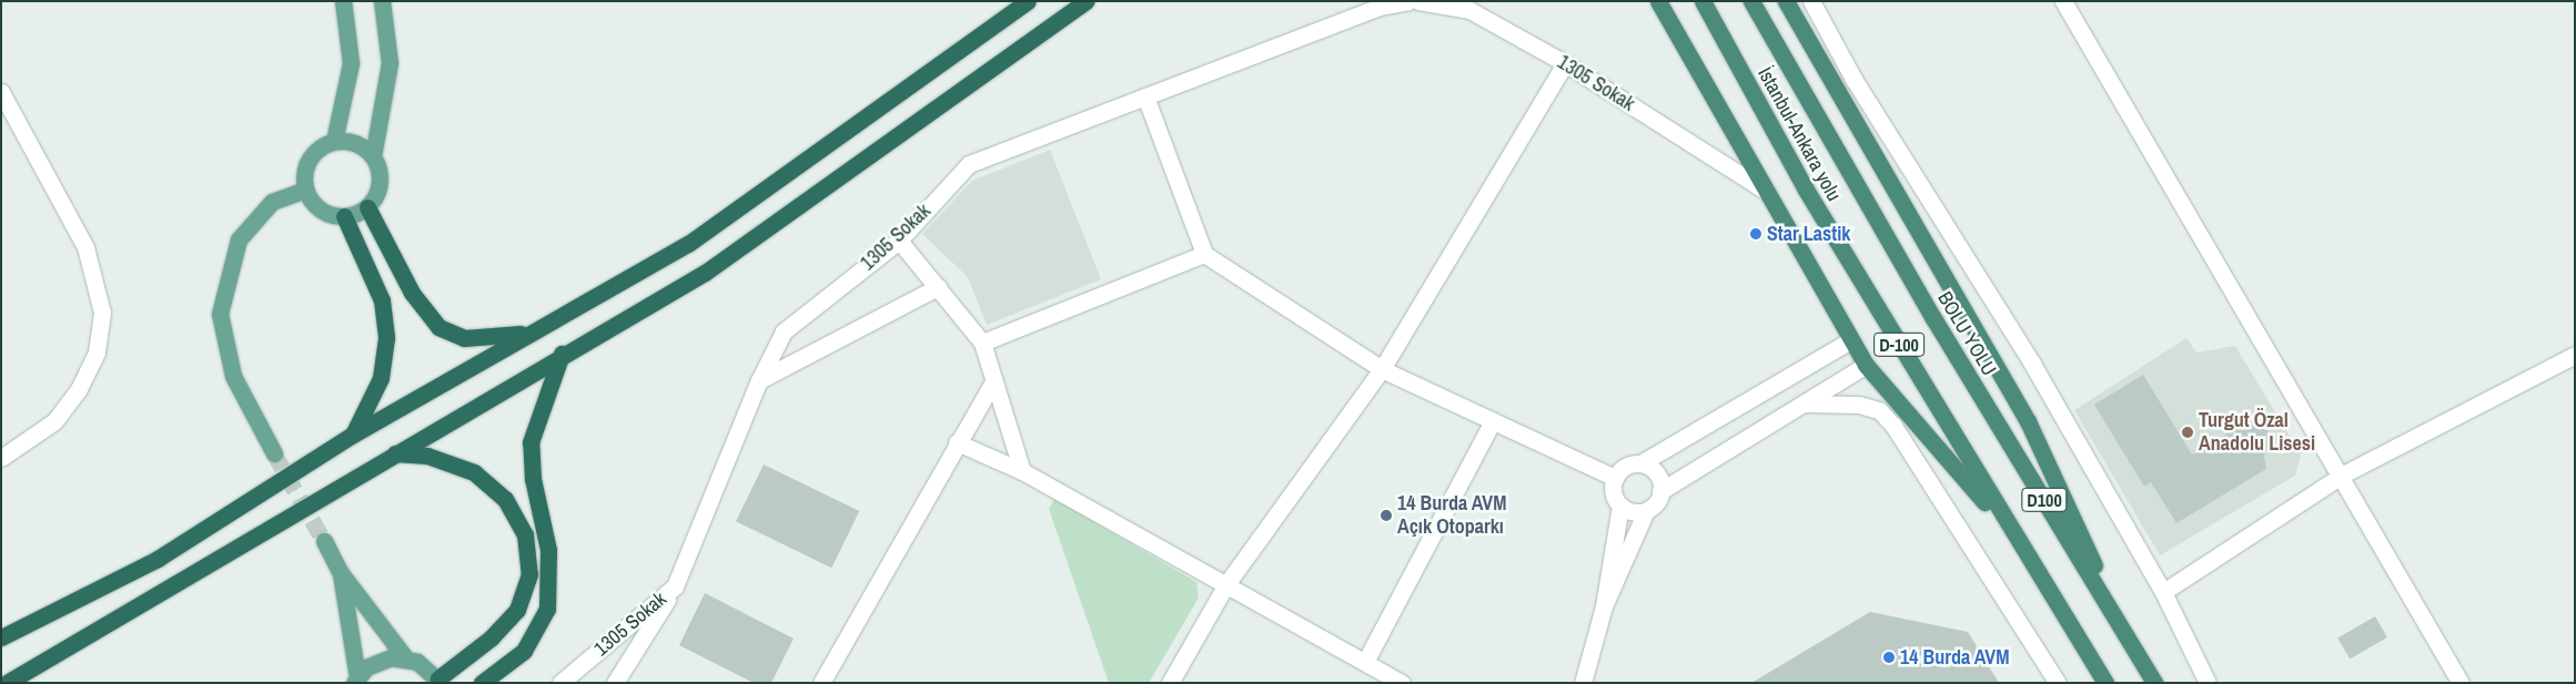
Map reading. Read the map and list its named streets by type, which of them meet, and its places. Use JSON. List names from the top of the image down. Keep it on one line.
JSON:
{"streets":{"highway":["İstanbul-Ankara yolu","BOLU YOLU","D-100","D100"],"street":["1305 Sokak"]},"places":["Star Lastik","Turgut Özal Anadolu Lisesi","14 Burda AVM Açık Otoparkı","14 Burda AVM"]}
